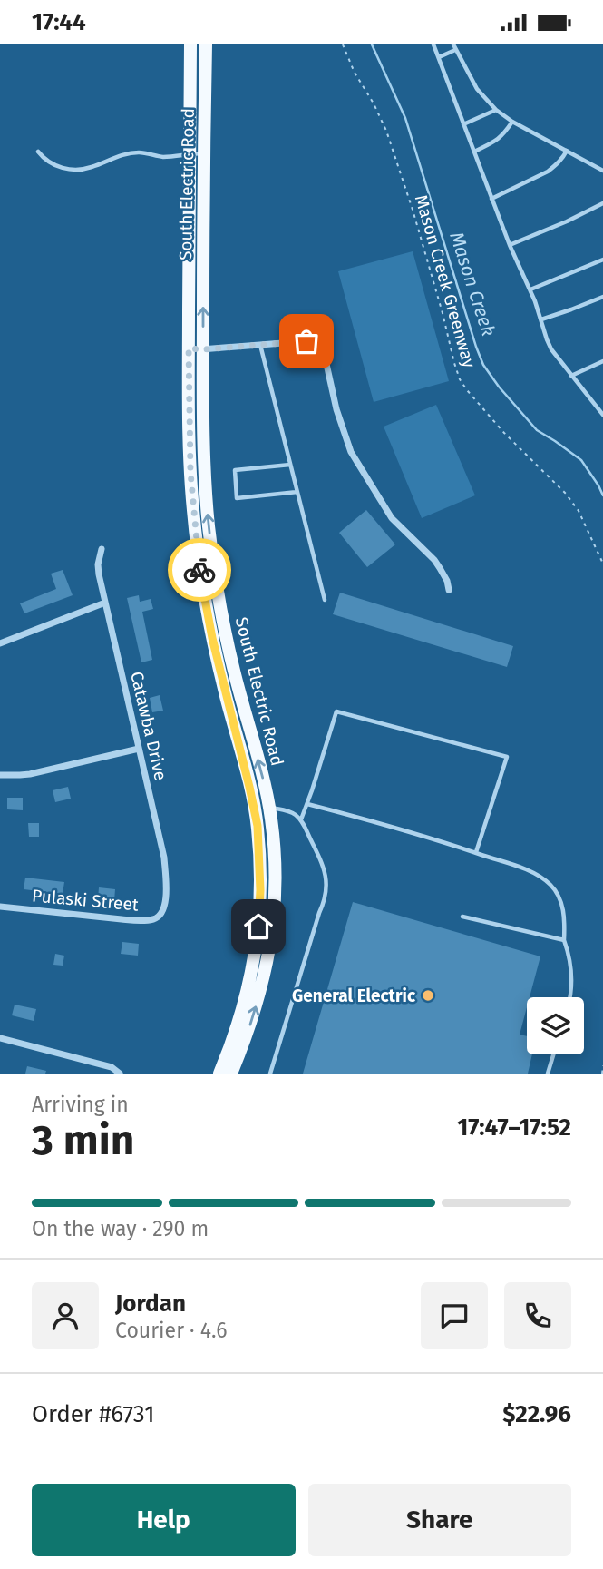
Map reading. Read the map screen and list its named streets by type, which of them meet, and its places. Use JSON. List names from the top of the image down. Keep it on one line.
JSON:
{"streets":{"main road":["South Electric Road"],"street":["Catawba Drive","Pulaski Street"],"path":["Mason Creek Greenway"]},"crossings":[["Catawba Drive","Pulaski Street"]],"water":["Mason Creek"],"places":["General Electric"],"page":{"status":"17:44","heading":["3 min","Arriving in","17:47–17:52"],"panel":["Jordan","Courier · 4.6","Order #6731","$22.96"],"bar":"On the way · 290 m","buttons":["Help","Share"]}}
